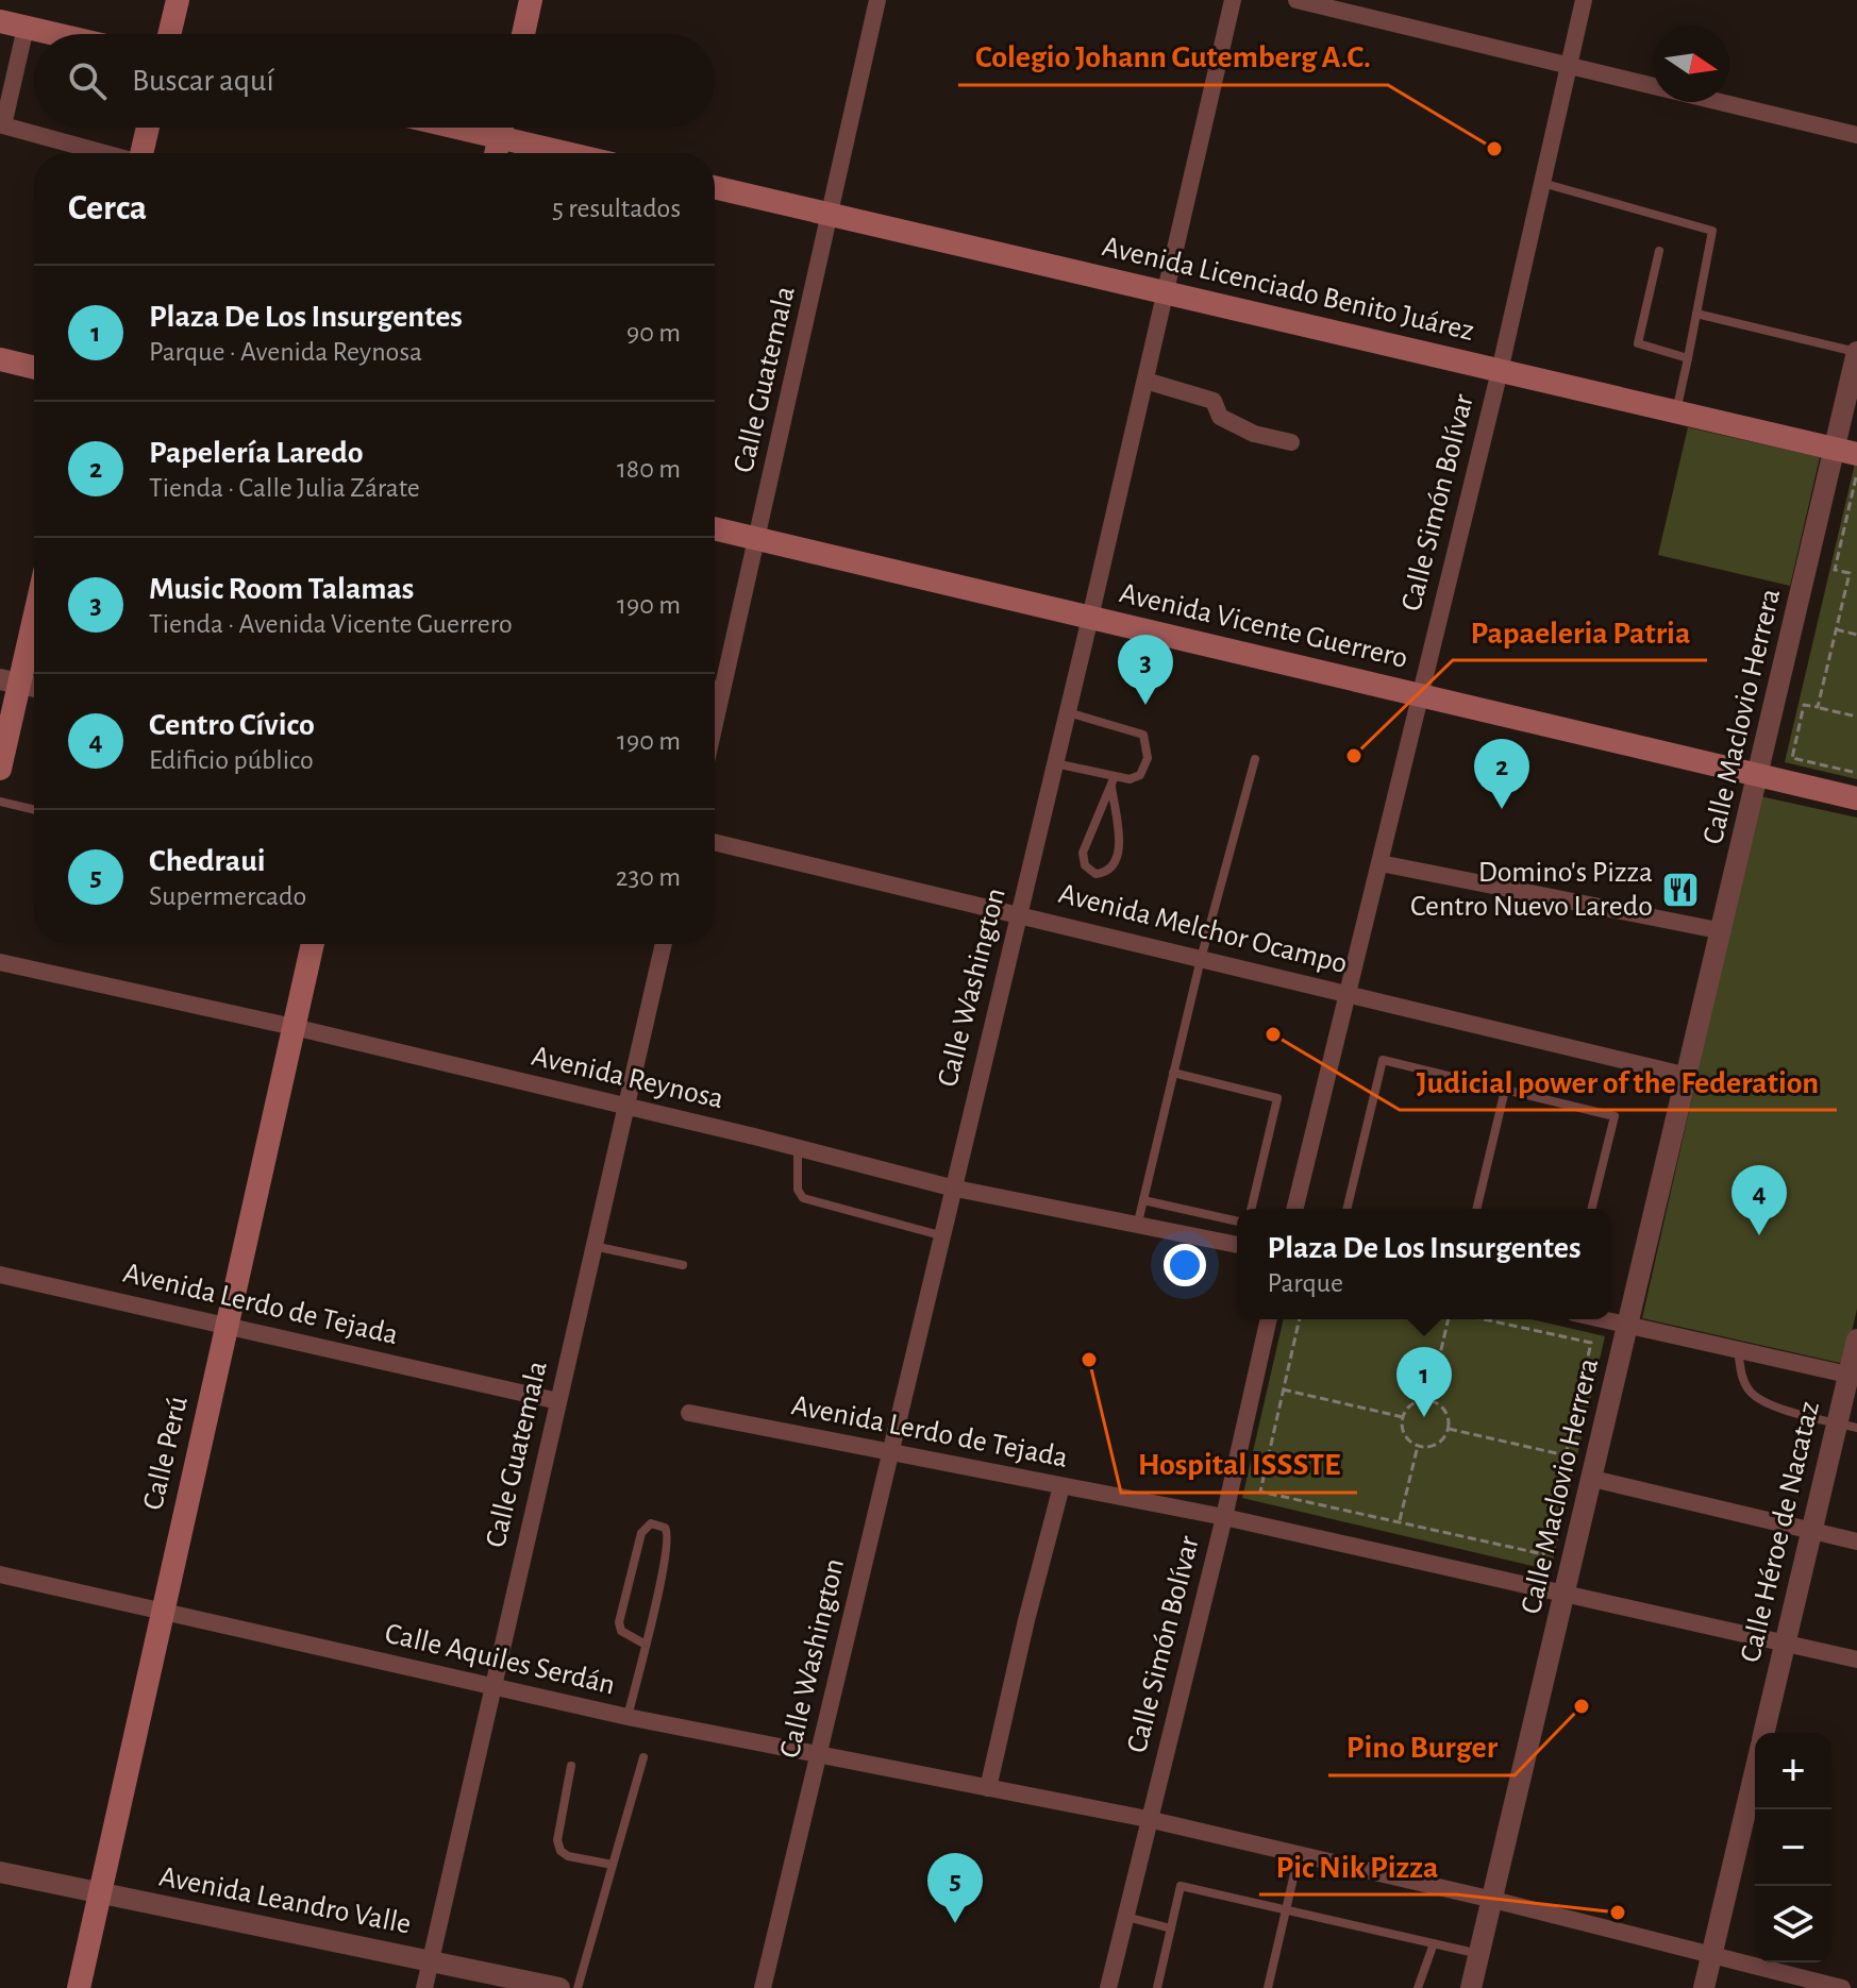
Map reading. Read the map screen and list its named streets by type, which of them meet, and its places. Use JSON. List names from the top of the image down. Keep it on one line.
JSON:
{"streets":{"main road":["Avenida Licenciado Benito Juárez","Avenida Vicente Guerrero","Calle Perú"],"street":["Calle Guatemala","Calle Simón Bolívar","Calle Maclovio Herrera","Avenida Melchor Ocampo","Calle Washington","Avenida Reynosa","Avenida Lerdo de Tejada","Calle Héroe de Nacataz","Calle Aquiles Serdán","Avenida Leandro Valle"]},"crossings":[["Avenida Licenciado Benito Juárez","Calle Guatemala"],["Avenida Licenciado Benito Juárez","Calle Simón Bolívar"],["Avenida Licenciado Benito Juárez","Calle Maclovio Herrera"],["Avenida Licenciado Benito Juárez","Calle Washington"],["Calle Guatemala","Avenida Vicente Guerrero"],["Calle Guatemala","Avenida Reynosa"],["Calle Guatemala","Avenida Lerdo de Tejada"],["Calle Guatemala","Calle Aquiles Serdán"],["Calle Guatemala","Avenida Leandro Valle"],["Calle Simón Bolívar","Avenida Vicente Guerrero"],["Calle Simón Bolívar","Avenida Melchor Ocampo"],["Calle Simón Bolívar","Avenida Lerdo de Tejada"],["Calle Simón Bolívar","Calle Aquiles Serdán"],["Avenida Vicente Guerrero","Calle Maclovio Herrera"],["Avenida Vicente Guerrero","Calle Washington"],["Calle Maclovio Herrera","Avenida Melchor Ocampo"],["Calle Maclovio Herrera","Avenida Lerdo de Tejada"],["Calle Maclovio Herrera","Calle Aquiles Serdán"],["Avenida Melchor Ocampo","Calle Washington"],["Calle Washington","Avenida Reynosa"],["Calle Washington","Avenida Lerdo de Tejada"],["Calle Washington","Calle Aquiles Serdán"],["Avenida Reynosa","Calle Perú"],["Avenida Lerdo de Tejada","Calle Perú"],["Avenida Lerdo de Tejada","Calle Héroe de Nacataz"],["Calle Perú","Calle Aquiles Serdán"],["Calle Perú","Avenida Leandro Valle"],["Calle Héroe de Nacataz","Calle Aquiles Serdán"]],"places":{"other":["Colegio Johann Gutemberg A.C.","Papaeleria Patria","Judicial power of the Federation","Hospital ISSSTE","Pino Burger","Pic Nik Pizza"],"restaurant":["Domino's Pizza Centro Nuevo Laredo"]},"north":"right","page":{"search":"Buscar aquí","heading":["Cerca","5 resultados"],"list":[{"mark":"1","name":"Plaza De Los Insurgentes","note":"Parque · Avenida Reynosa","value":"90 m"},{"mark":"2","name":"Papelería Laredo","note":"Tienda · Calle Julia Zárate","value":"180 m"},{"mark":"3","name":"Music Room Talamas","note":"Tienda · Avenida Vicente Guerrero","value":"190 m"},{"mark":"4","name":"Centro Cívico","note":"Edificio público","value":"190 m"},{"mark":"5","name":"Chedraui","note":"Supermercado","value":"230 m"}],"pins":["3","2","4","1","5"],"popup":["Plaza De Los Insurgentes","Parque"],"map_buttons":["+","−"]}}
